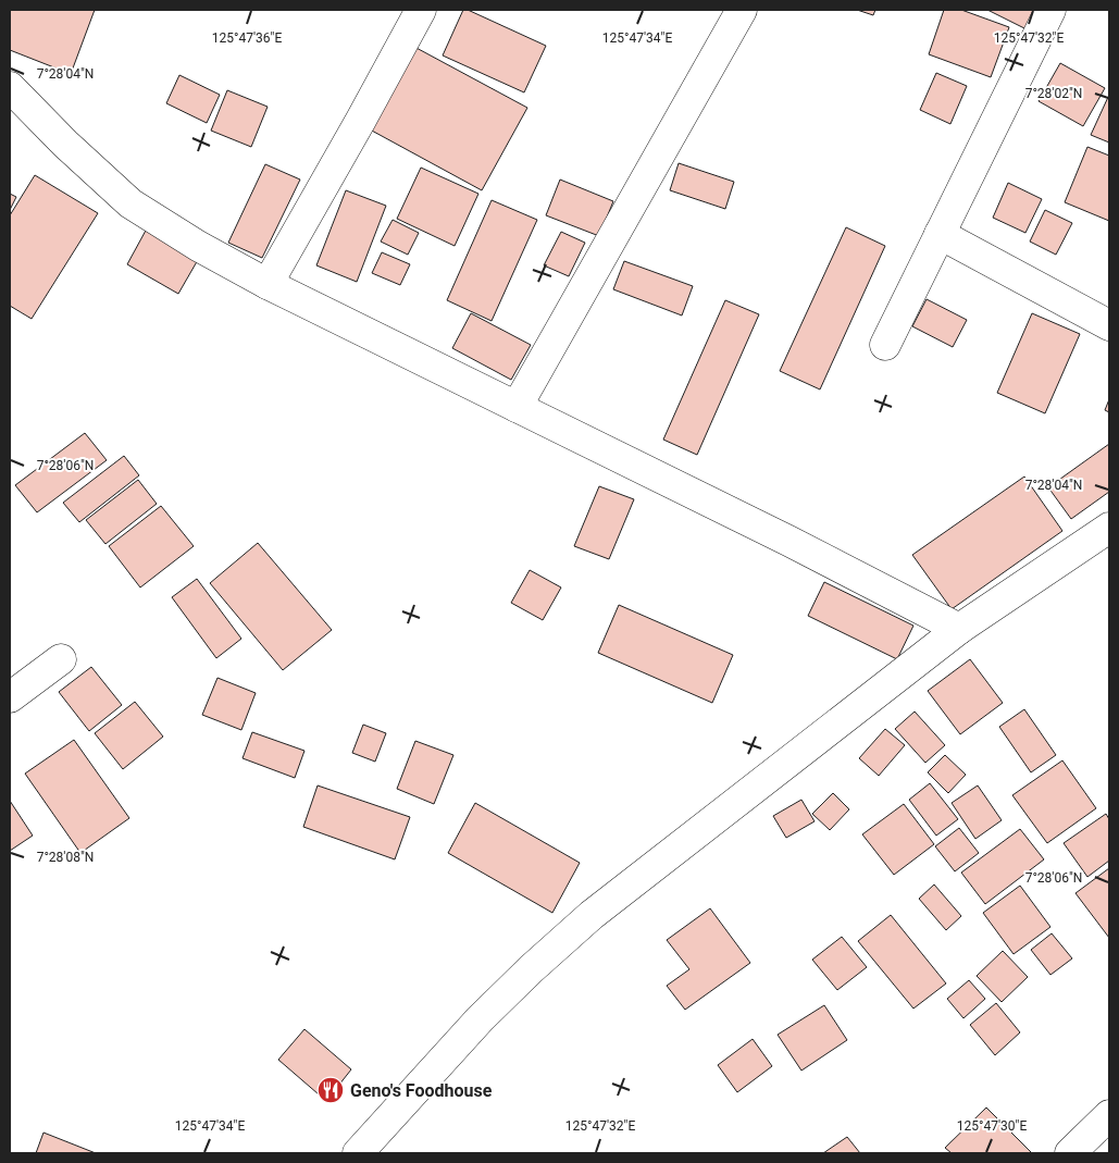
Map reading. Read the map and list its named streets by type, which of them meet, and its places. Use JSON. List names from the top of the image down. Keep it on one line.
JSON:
{"places":{"restaurant":["Geno's Foodhouse"]},"coordinates":["125°47'36\"E","125°47'34\"E","125°47'32\"E","7°28'04\"N","7°28'02\"N","7°28'06\"N","7°28'08\"N","125°47'30\"E"]}
